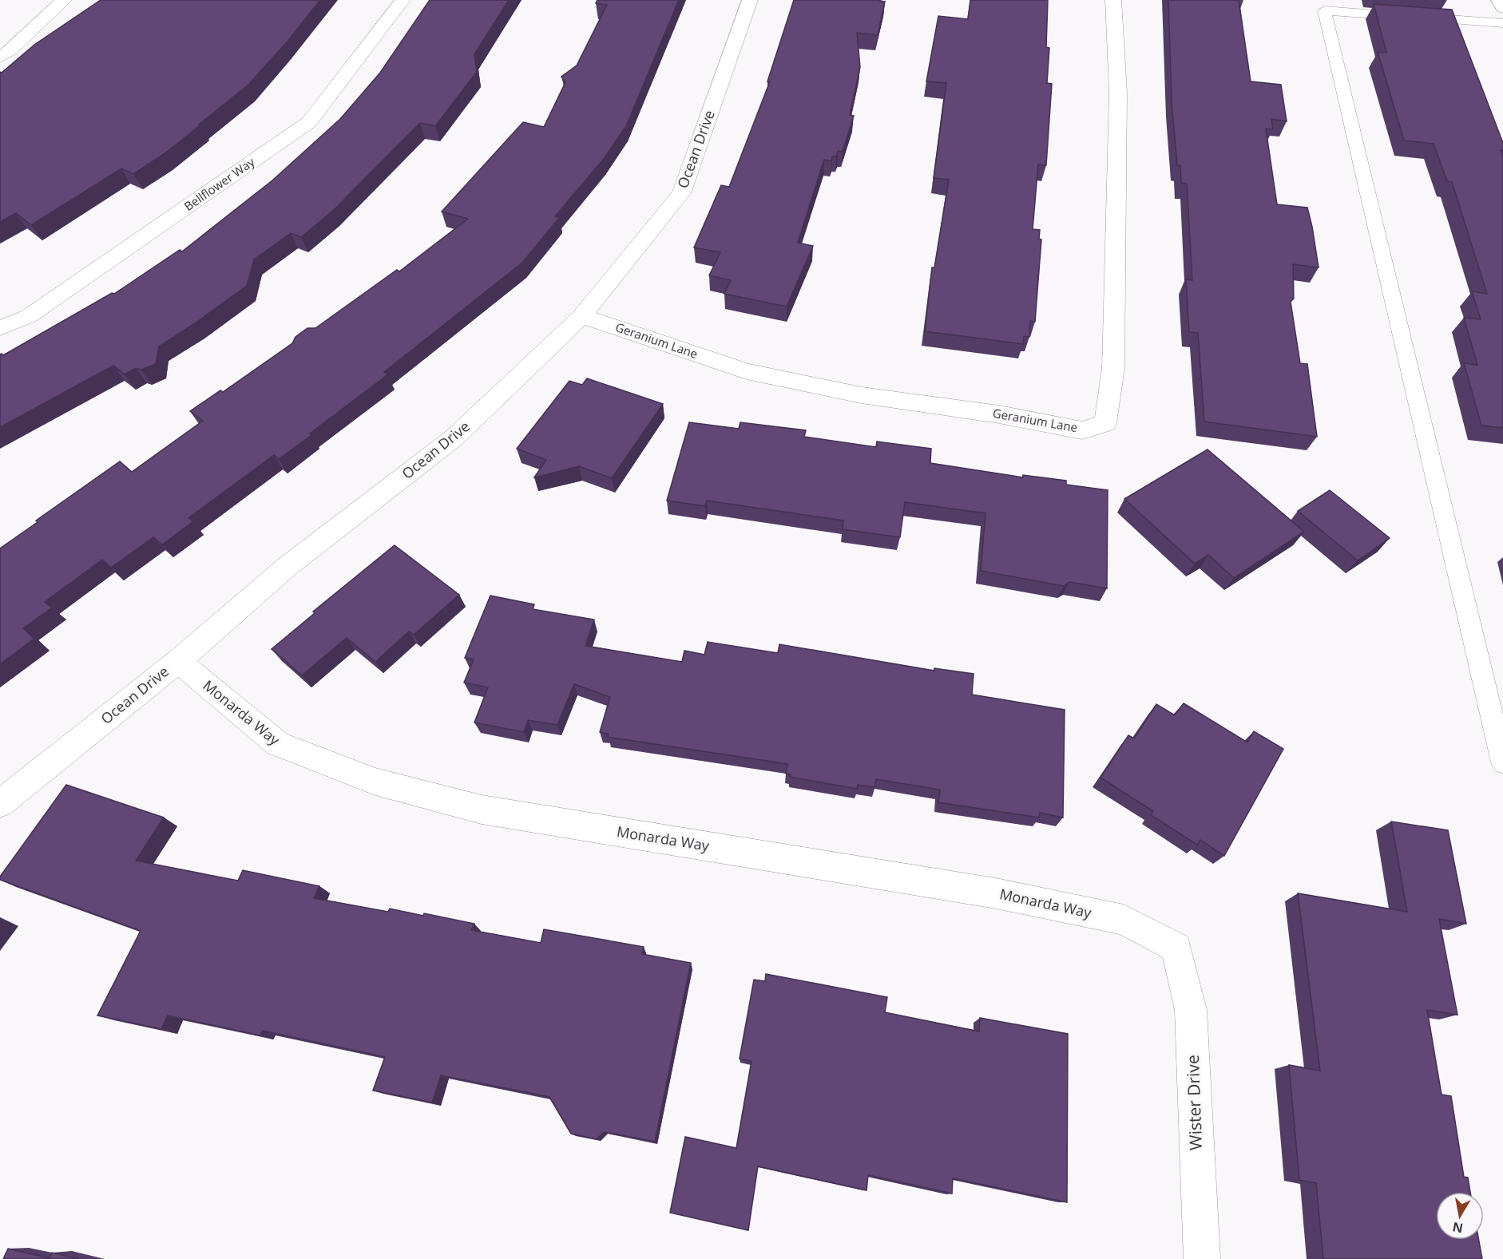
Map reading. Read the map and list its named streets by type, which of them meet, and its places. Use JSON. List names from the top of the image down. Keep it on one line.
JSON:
{"streets":{"street":["Ocean Drive","Bellflower Way","Geranium Lane","Monarda Way","Wister Drive"]},"crossings":[["Ocean Drive","Geranium Lane"],["Ocean Drive","Monarda Way"],["Monarda Way","Wister Drive"]],"north":"bottom"}
